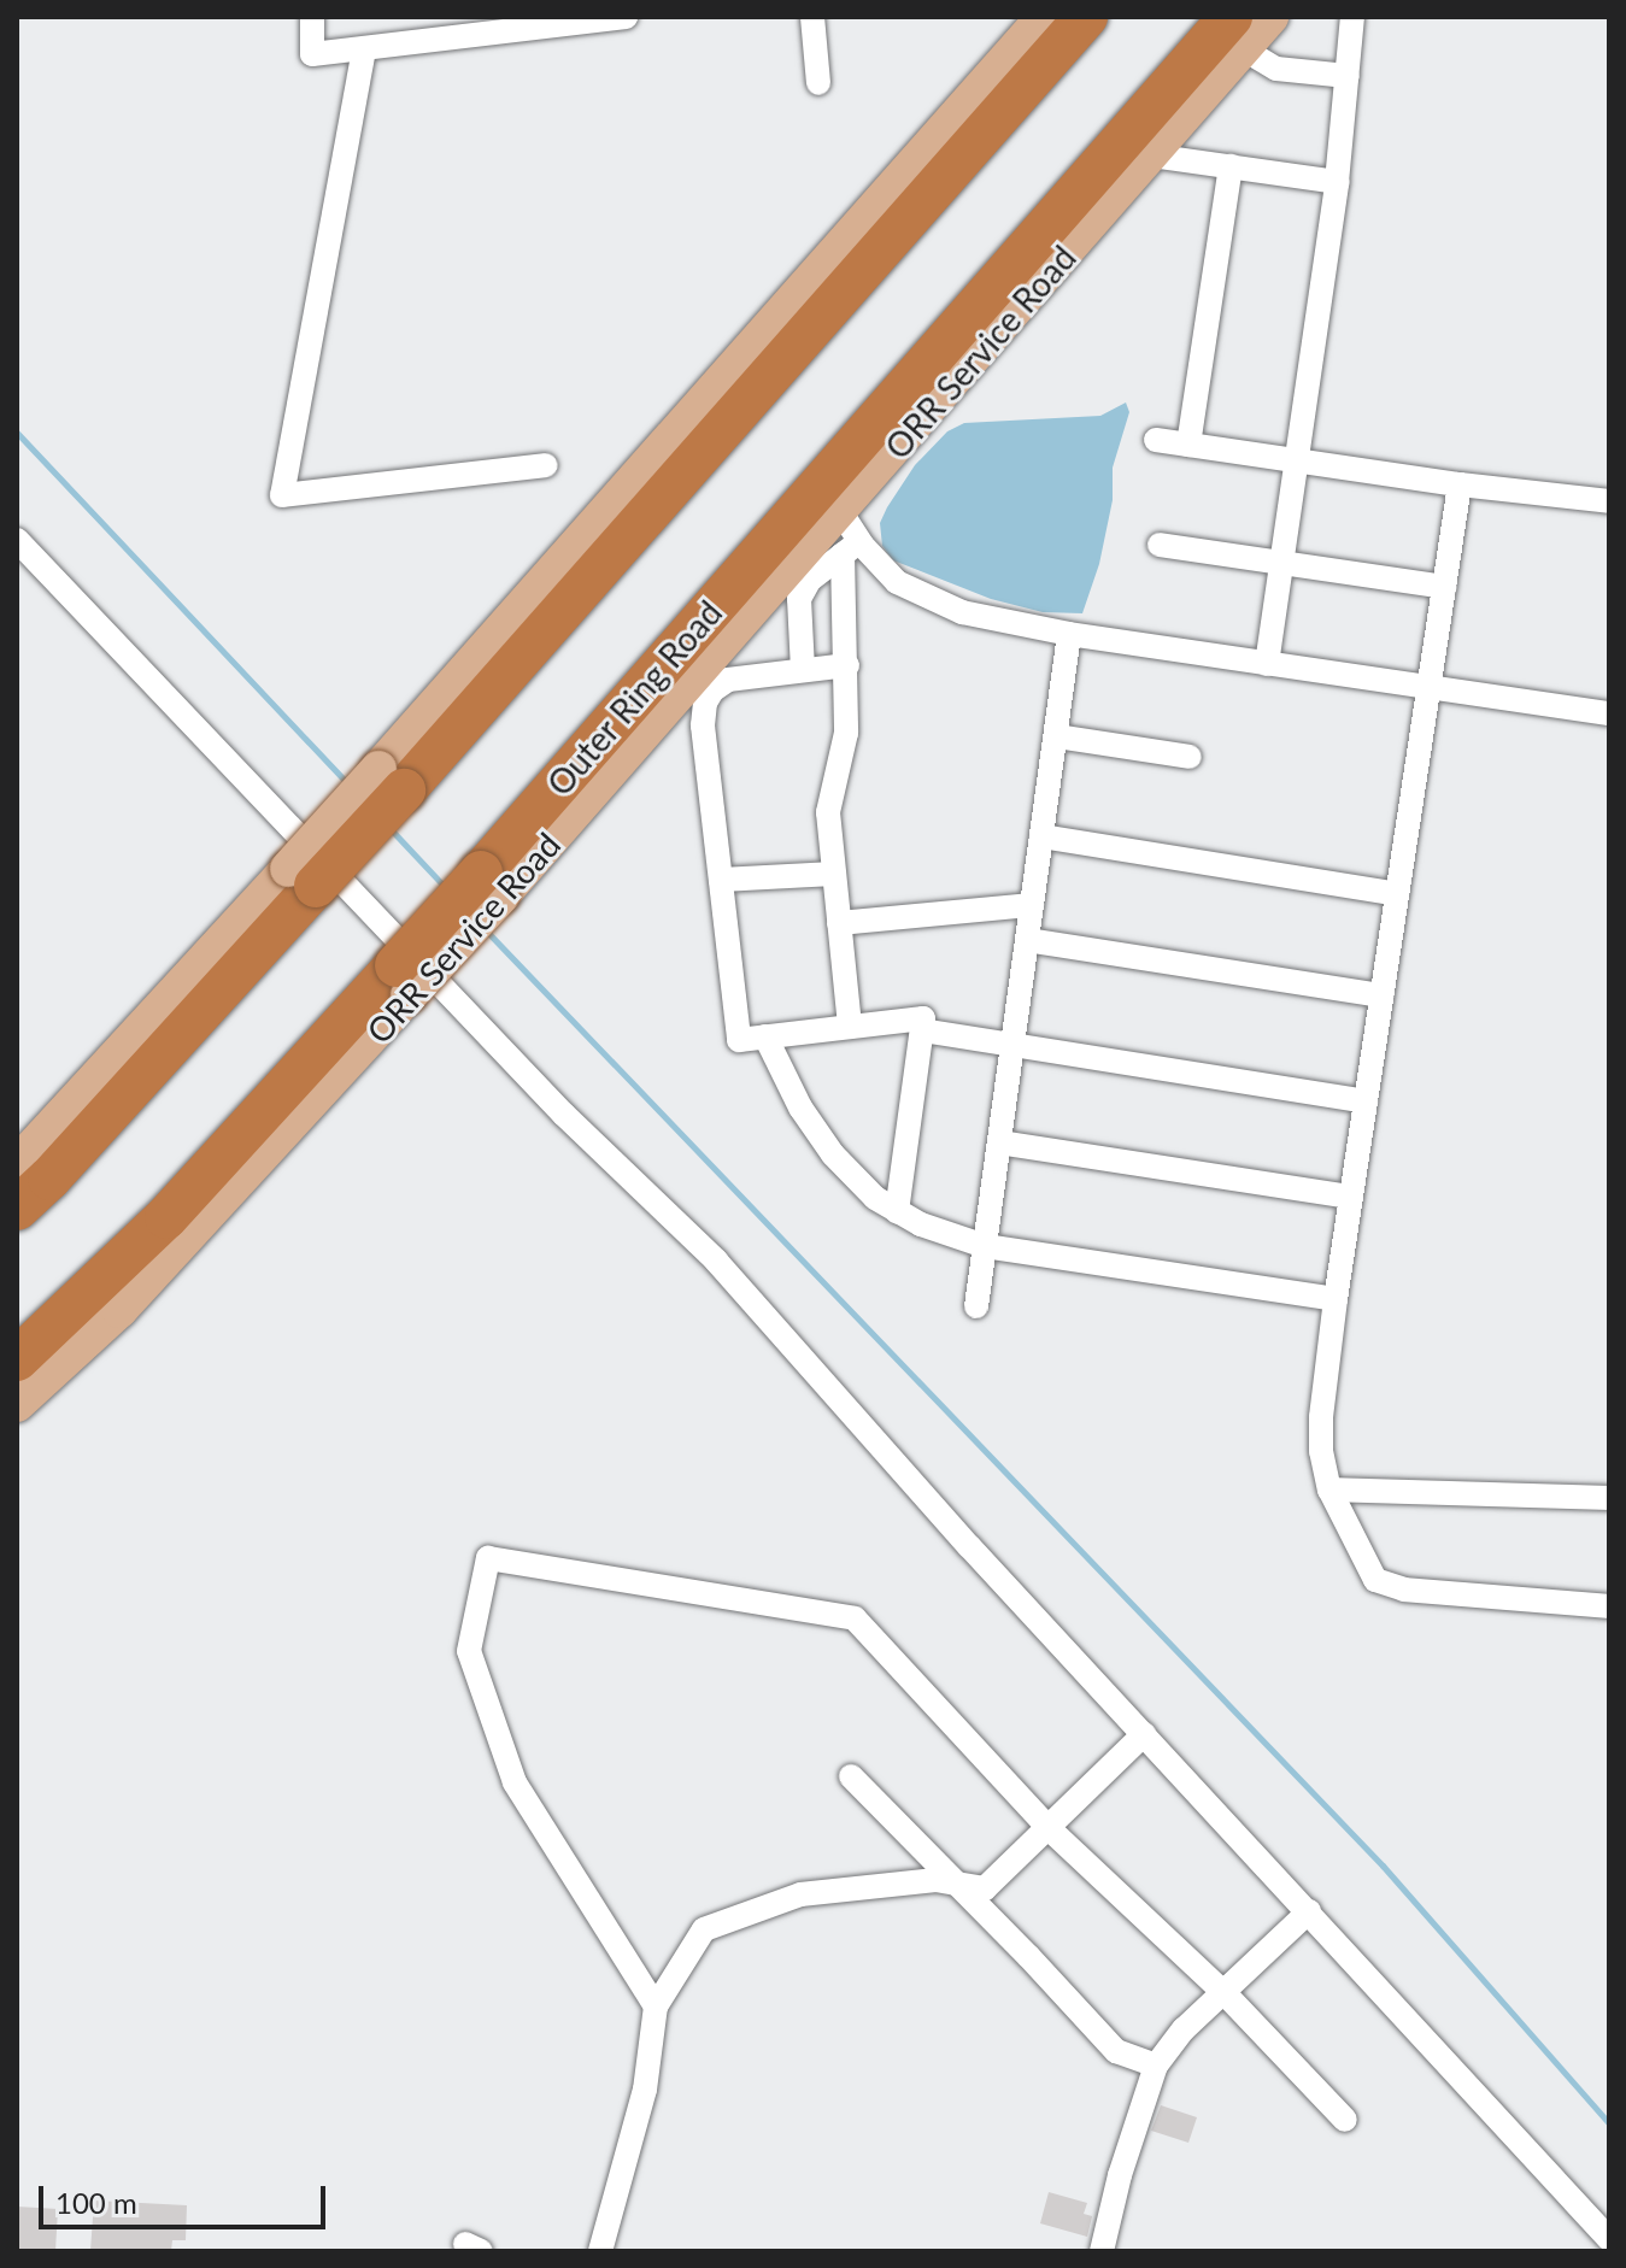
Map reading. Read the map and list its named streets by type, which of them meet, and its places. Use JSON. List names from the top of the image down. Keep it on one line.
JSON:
{"streets":{"highway":["Outer Ring Road"],"main road":["ORR Service Road"]},"crossings":[["ORR Service Road","Outer Ring Road"]],"scale_bar":"100 m"}
